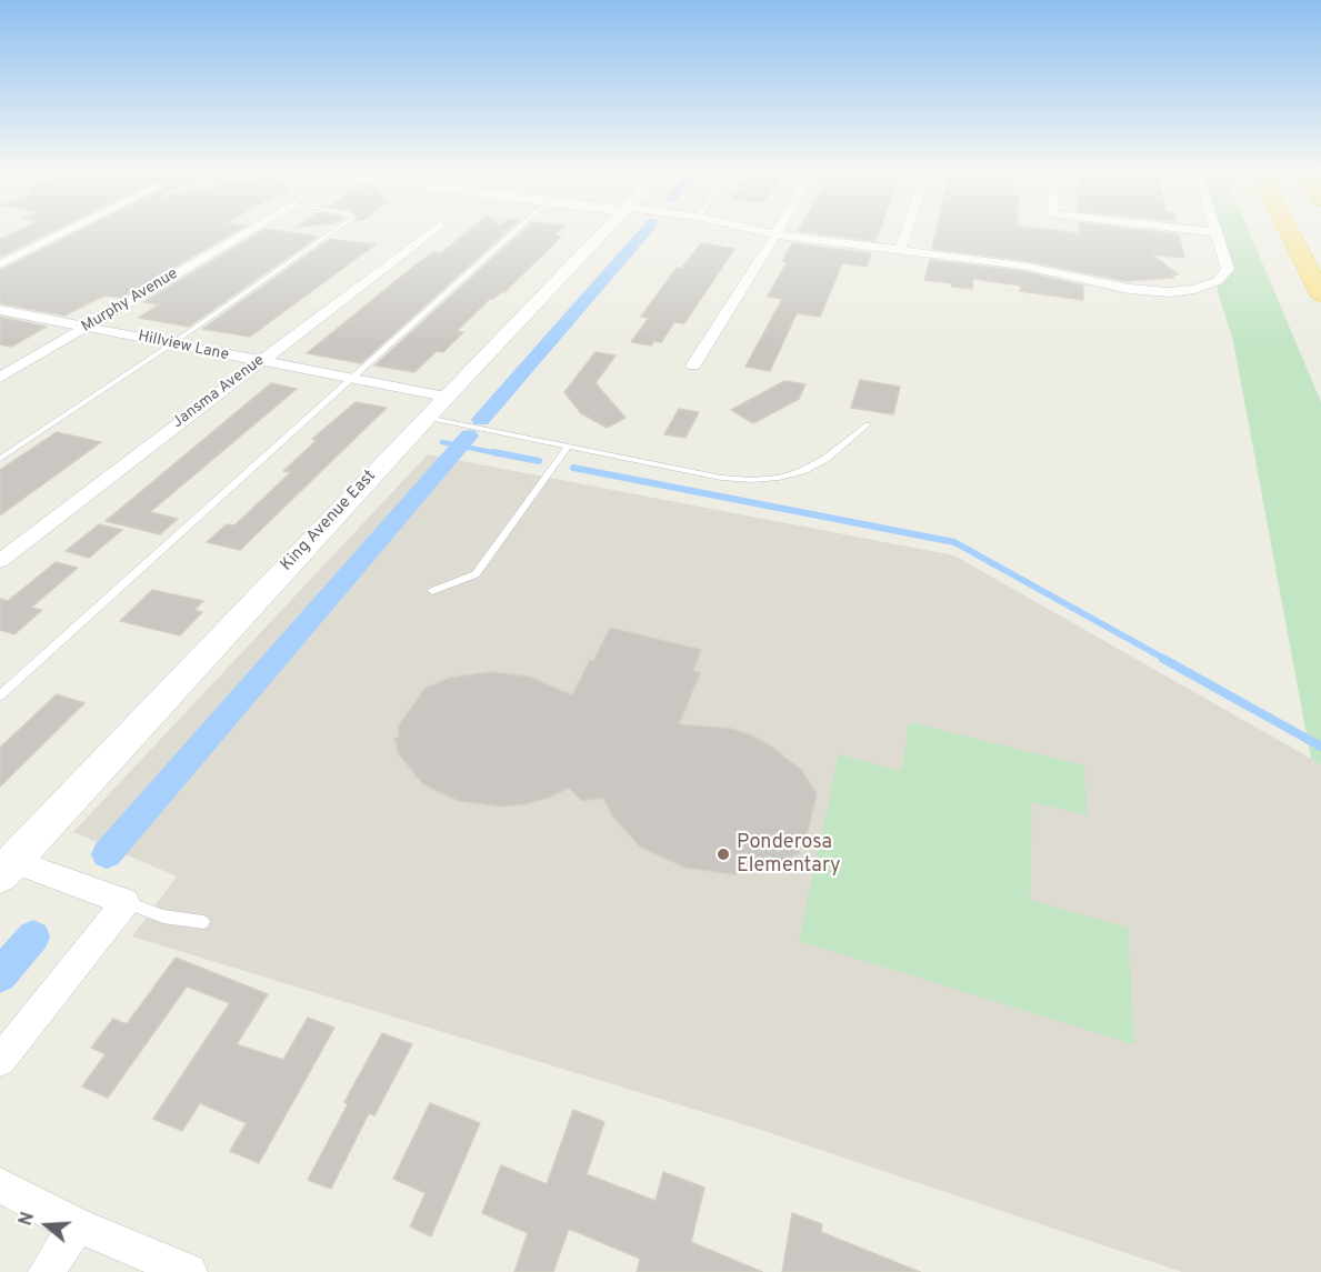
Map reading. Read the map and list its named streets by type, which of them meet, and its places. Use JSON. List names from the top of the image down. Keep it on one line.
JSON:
{"streets":{"main road":["King Avenue East"],"street":["Murphy Avenue","Hillview Lane","Jansma Avenue"]},"crossings":[["Murphy Avenue","Hillview Lane"],["Hillview Lane","Jansma Avenue"],["Hillview Lane","King Avenue East"]],"places":["Ponderosa Elementary"],"north":"left"}
